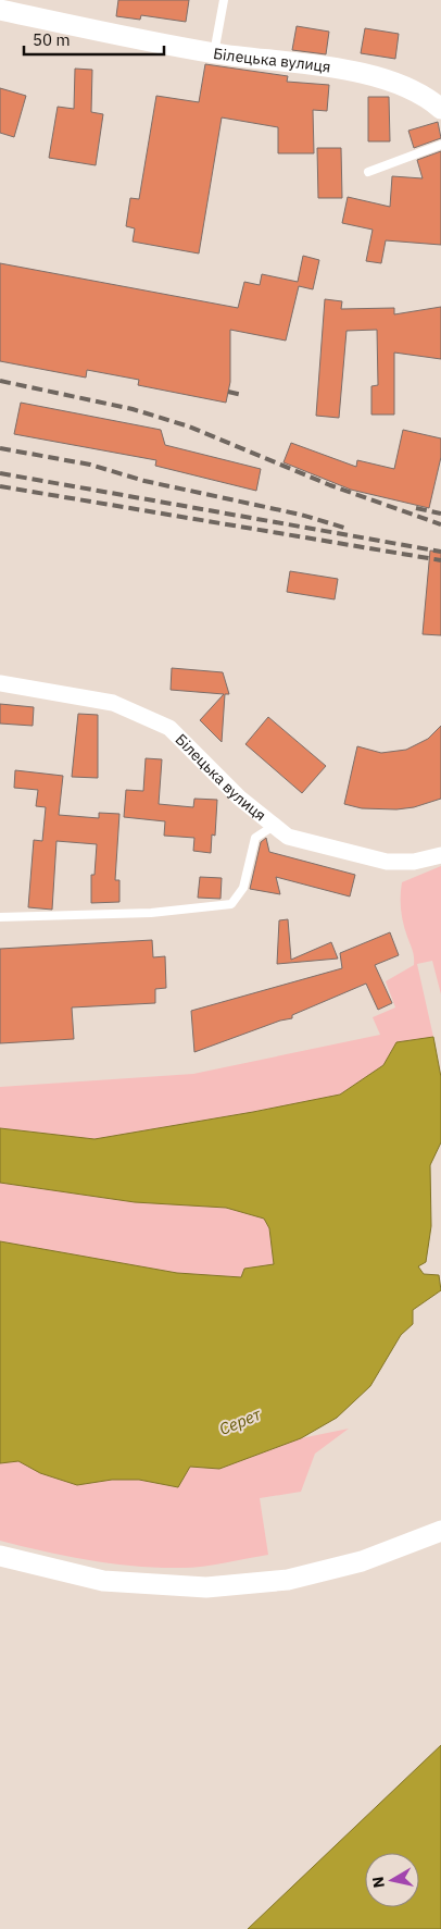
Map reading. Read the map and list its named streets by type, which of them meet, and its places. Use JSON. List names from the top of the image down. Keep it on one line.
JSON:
{"streets":{"street":["Білецька вулиця"]},"water":["Серет"],"scale_bar":"50 m","north":"left"}
